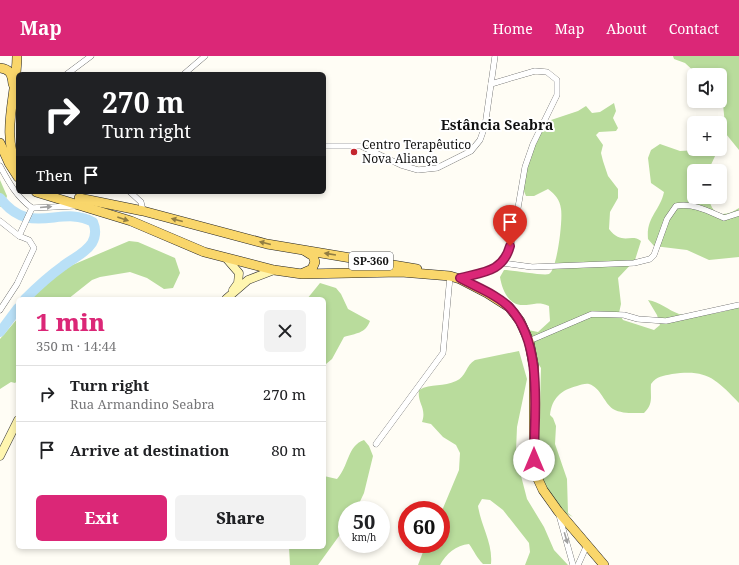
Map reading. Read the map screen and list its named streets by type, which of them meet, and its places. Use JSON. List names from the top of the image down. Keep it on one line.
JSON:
{"streets":{"main road":["SP-360"]},"districts":["Estância Seabra"],"places":["Centro Terapêutico Nova Aliança"],"page":{"header":"Map","nav":["Home","Map","About","Contact"],"map_buttons":["+","−"],"turn":["270 m","Turn right"],"then":"Then","heading":["1 min","350 m · 14:44"],"list":[{"name":"Turn right","note":"Rua Armandino Seabra","value":"270 m"},{"name":"Arrive at destination","value":"80 m"}],"buttons":["Exit","Share"],"speed":"50 km/h","limit":"60"}}
